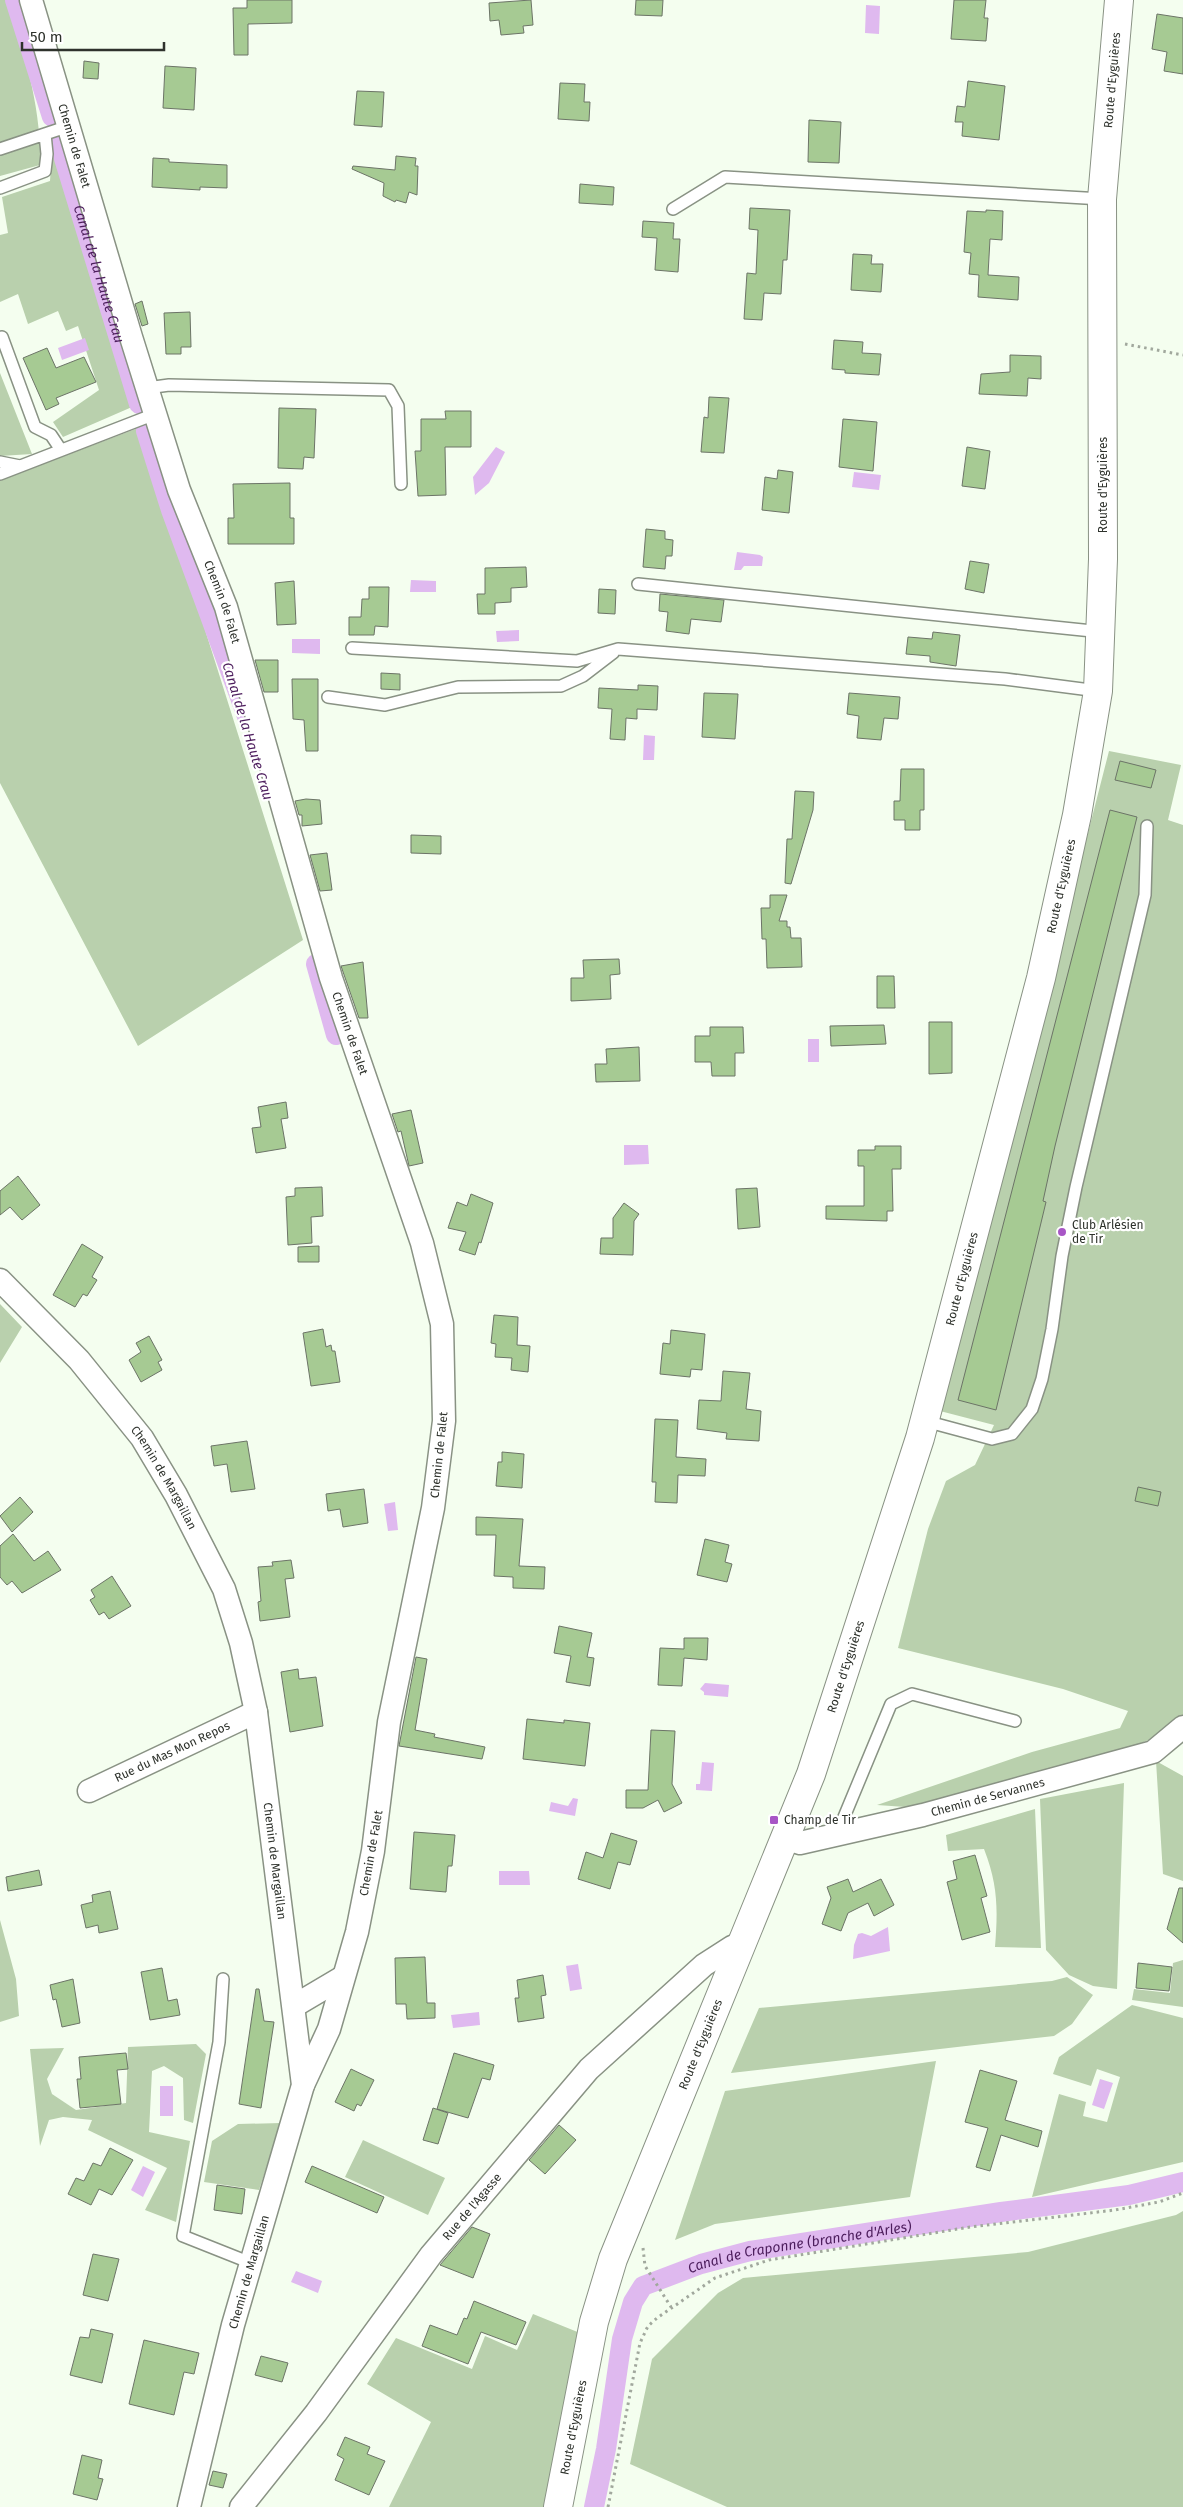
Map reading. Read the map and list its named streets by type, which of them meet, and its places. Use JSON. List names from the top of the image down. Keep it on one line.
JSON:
{"streets":{"main road":["Route d'Eyguières"],"street":["Chemin de Falet","Chemin de Margaillan","Rue du Mas Mon Repos","Chemin de Servannes","Rue de l'Agasse"]},"crossings":[["Route d'Eyguières","Chemin de Servannes"],["Route d'Eyguières","Rue de l'Agasse"],["Chemin de Falet","Chemin de Margaillan"],["Chemin de Margaillan","Rue du Mas Mon Repos"]],"water":["Canal de la Haute Crau","Canal de Craponne (branche d'Arles)"],"places":{"other":["Club Arlésien de Tir"],"transit":["Champ de Tir"]},"scale_bar":"50 m"}
